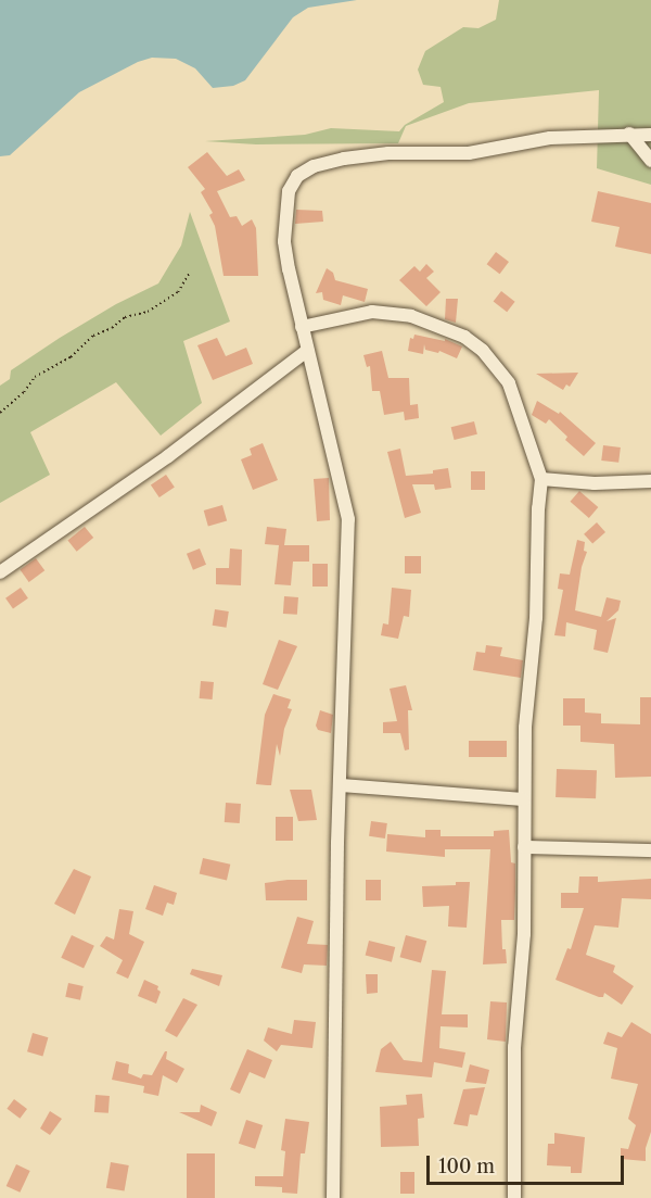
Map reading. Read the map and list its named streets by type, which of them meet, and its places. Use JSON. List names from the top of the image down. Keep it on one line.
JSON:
{"scale_bar":"100 m"}
